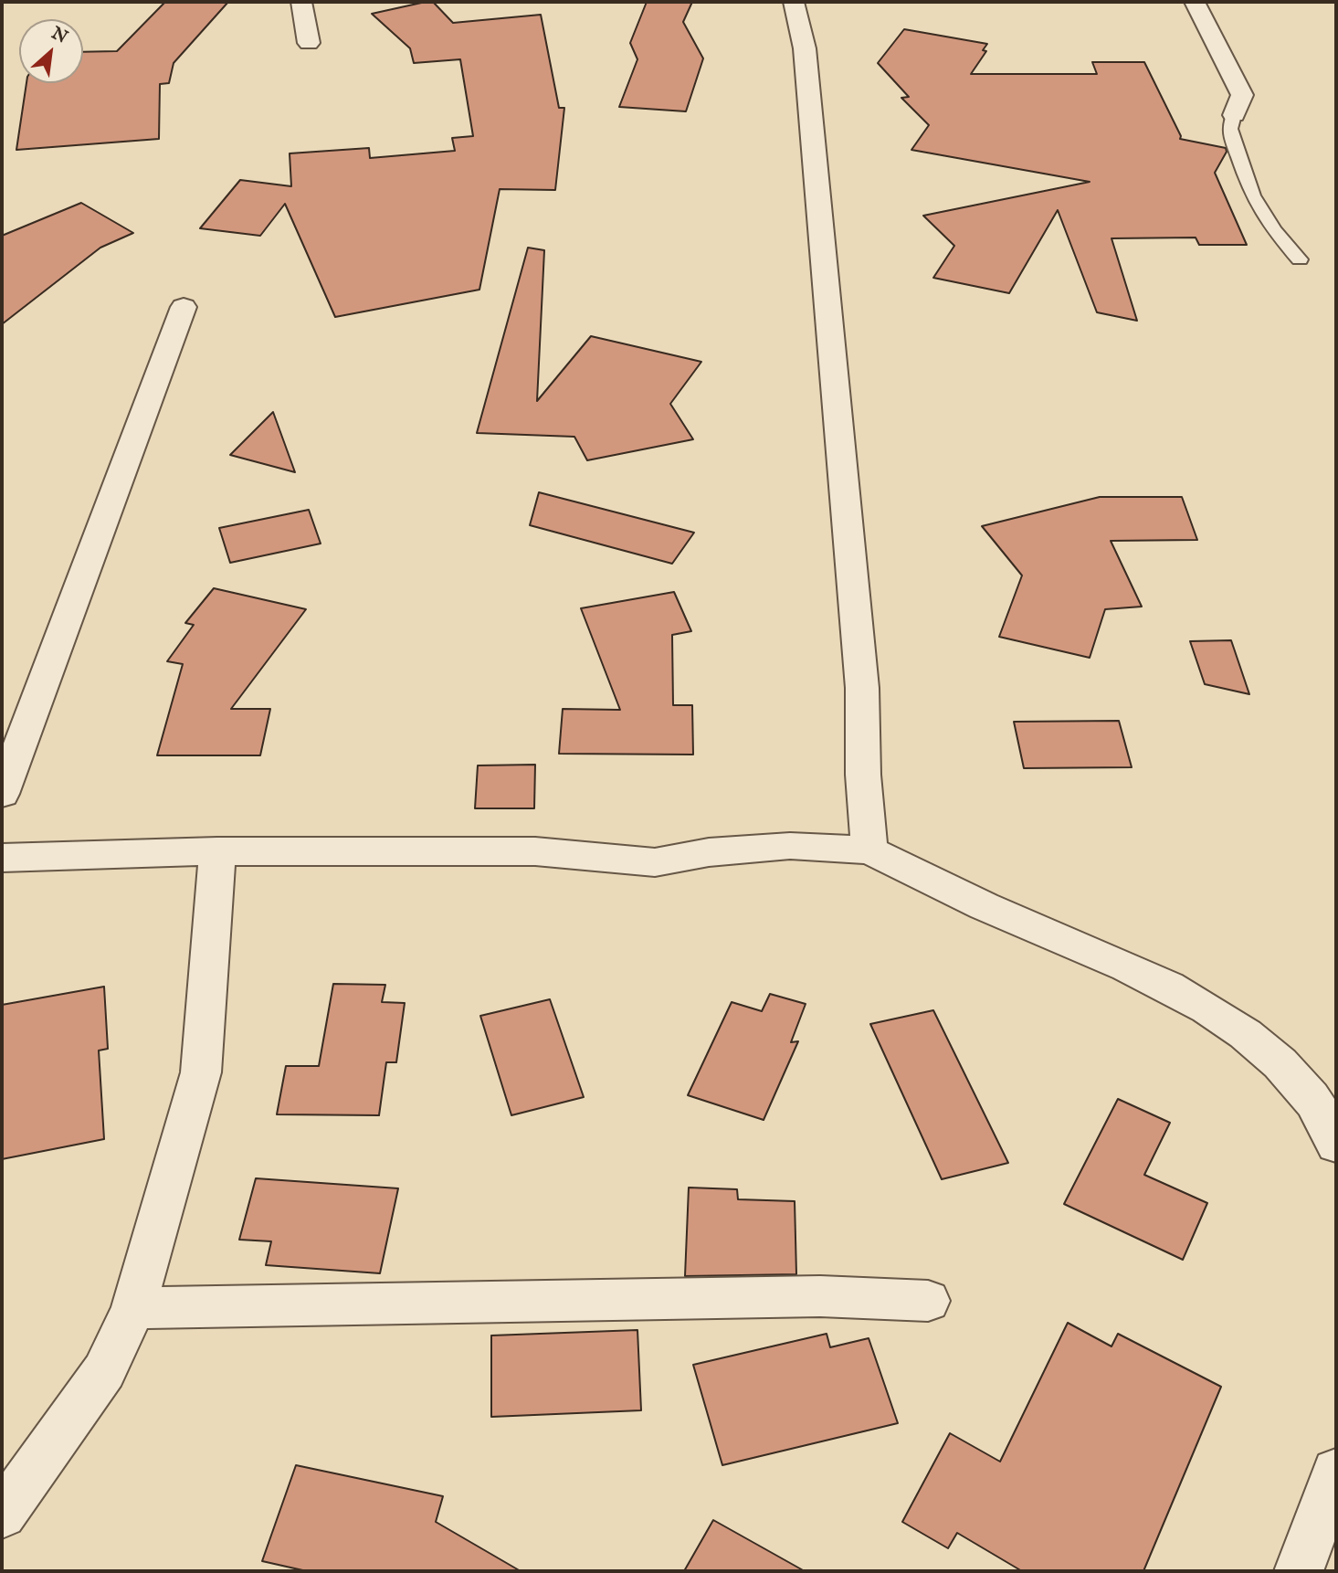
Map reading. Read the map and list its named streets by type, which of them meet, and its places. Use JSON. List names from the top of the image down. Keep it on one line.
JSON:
{"north":"top right"}
